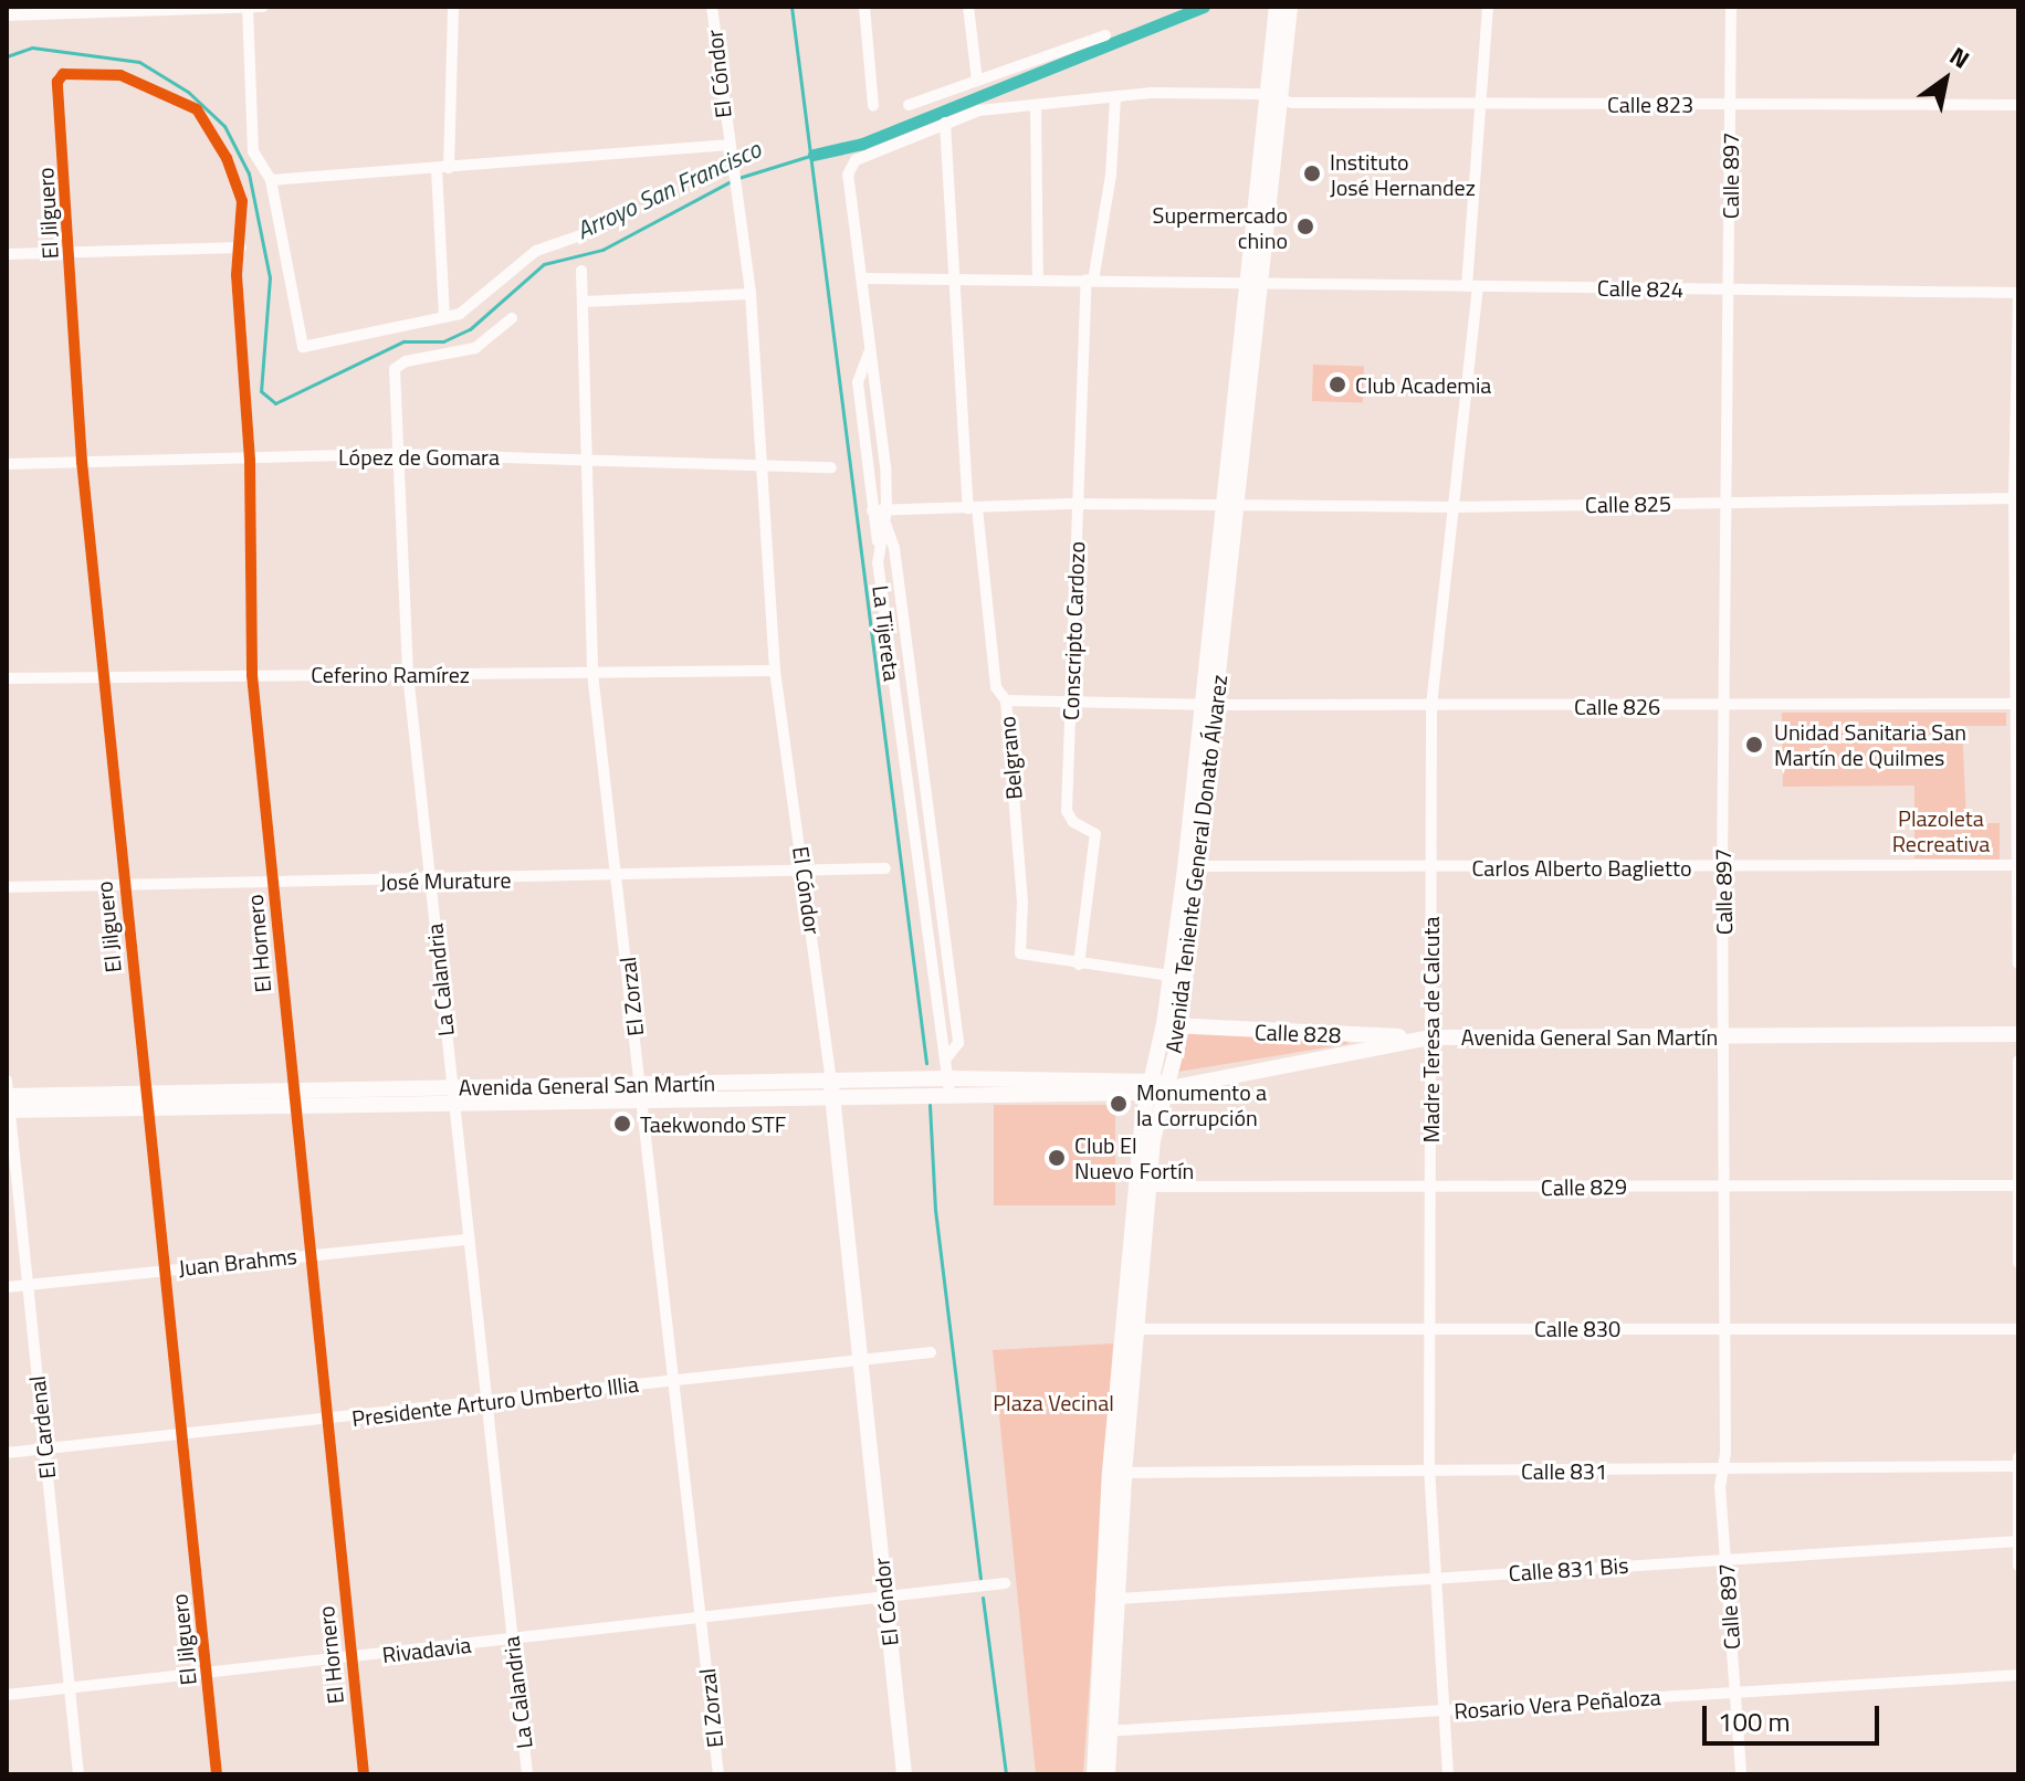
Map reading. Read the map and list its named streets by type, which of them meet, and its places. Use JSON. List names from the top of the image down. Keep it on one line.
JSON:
{"streets":{"main road":["El Cóndor","Avenida Teniente General Donato Álvarez","Calle 828","Avenida General San Martín"],"street":["Calle 823","Calle 897","El Jilguero","Calle 824","López de Gomara","Calle 825","Conscripto Cardozo","La Tijereta","Ceferino Ramírez","Calle 826","Belgrano","Carlos Alberto Baglietto","José Murature","El Hornero","La Calandria","El Zorzal","Madre Teresa de Calcuta","Calle 829","Juan Brahms","Calle 830","Presidente Arturo Umberto Illia","El Cardenal","Calle 831","Calle 831 Bis","Rivadavia","Rosario Vera Peñaloza"]},"crossings":[["El Cóndor","López de Gomara"],["El Cóndor","Ceferino Ramírez"],["El Cóndor","José Murature"],["El Cóndor","Avenida General San Martín"],["El Cóndor","Presidente Arturo Umberto Illia"],["El Cóndor","Rivadavia"],["Calle 823","Calle 897"],["Calle 823","Conscripto Cardozo"],["Calle 823","La Tijereta"],["Calle 823","Belgrano"],["Calle 823","Avenida Teniente General Donato Álvarez"],["Calle 823","Madre Teresa de Calcuta"],["Calle 897","Calle 824"],["Calle 897","Calle 825"],["Calle 897","Calle 826"],["Calle 897","Carlos Alberto Baglietto"],["Calle 897","Avenida General San Martín"],["Calle 897","Calle 829"],["Calle 897","Calle 830"],["Calle 897","Calle 831"],["Calle 897","Calle 831 Bis"],["Calle 897","Rosario Vera Peñaloza"],["El Jilguero","López de Gomara"],["El Jilguero","Ceferino Ramírez"],["El Jilguero","José Murature"],["El Jilguero","El Hornero"],["El Jilguero","Avenida General San Martín"],["El Jilguero","Juan Brahms"],["El Jilguero","Presidente Arturo Umberto Illia"],["El Jilguero","Rivadavia"],["Calle 824","Conscripto Cardozo"],["Calle 824","La Tijereta"],["Calle 824","Belgrano"],["Calle 824","Avenida Teniente General Donato Álvarez"],["Calle 824","Madre Teresa de Calcuta"],["López de Gomara","El Hornero"],["López de Gomara","La Calandria"],["López de Gomara","El Zorzal"],["Calle 825","Avenida Teniente General Donato Álvarez"],["Calle 825","Madre Teresa de Calcuta"],["Conscripto Cardozo","Belgrano"],["La Tijereta","Avenida General San Martín"],["Ceferino Ramírez","El Hornero"],["Ceferino Ramírez","La Calandria"],["Ceferino Ramírez","El Zorzal"],["Calle 826","Avenida Teniente General Donato Álvarez"],["Calle 826","Madre Teresa de Calcuta"],["Avenida Teniente General Donato Álvarez","Carlos Alberto Baglietto"],["Avenida Teniente General Donato Álvarez","Calle 828"],["Avenida Teniente General Donato Álvarez","Avenida General San Martín"],["Avenida Teniente General Donato Álvarez","Calle 829"],["Avenida Teniente General Donato Álvarez","Calle 830"],["Avenida Teniente General Donato Álvarez","Calle 831"],["Avenida Teniente General Donato Álvarez","Calle 831 Bis"],["Avenida Teniente General Donato Álvarez","Rosario Vera Peñaloza"],["Carlos Alberto Baglietto","Madre Teresa de Calcuta"],["José Murature","El Hornero"],["José Murature","La Calandria"],["José Murature","El Zorzal"],["El Hornero","Avenida General San Martín"],["El Hornero","Juan Brahms"],["El Hornero","Presidente Arturo Umberto Illia"],["El Hornero","Rivadavia"],["La Calandria","Avenida General San Martín"],["La Calandria","Juan Brahms"],["La Calandria","Presidente Arturo Umberto Illia"],["La Calandria","Rivadavia"],["El Zorzal","Avenida General San Martín"],["El Zorzal","Presidente Arturo Umberto Illia"],["El Zorzal","Rivadavia"],["Madre Teresa de Calcuta","Calle 828"],["Madre Teresa de Calcuta","Avenida General San Martín"],["Madre Teresa de Calcuta","Calle 829"],["Madre Teresa de Calcuta","Calle 830"],["Madre Teresa de Calcuta","Calle 831"],["Madre Teresa de Calcuta","Calle 831 Bis"],["Madre Teresa de Calcuta","Rosario Vera Peñaloza"],["Calle 828","Avenida General San Martín"],["Avenida General San Martín","El Cardenal"],["Juan Brahms","El Cardenal"],["Presidente Arturo Umberto Illia","El Cardenal"],["El Cardenal","Rivadavia"]],"water":["Arroyo San Francisco"],"parks":["Plazoleta Recreativa","Plaza Vecinal"],"places":["Instituto José Hernandez","Supermercado chino","Club Academia","Unidad Sanitaria San Martín de Quilmes","Monumento a la Corrupción","Taekwondo STF","Club El Nuevo Fortín"],"scale_bar":"100 m","north":"top right"}
